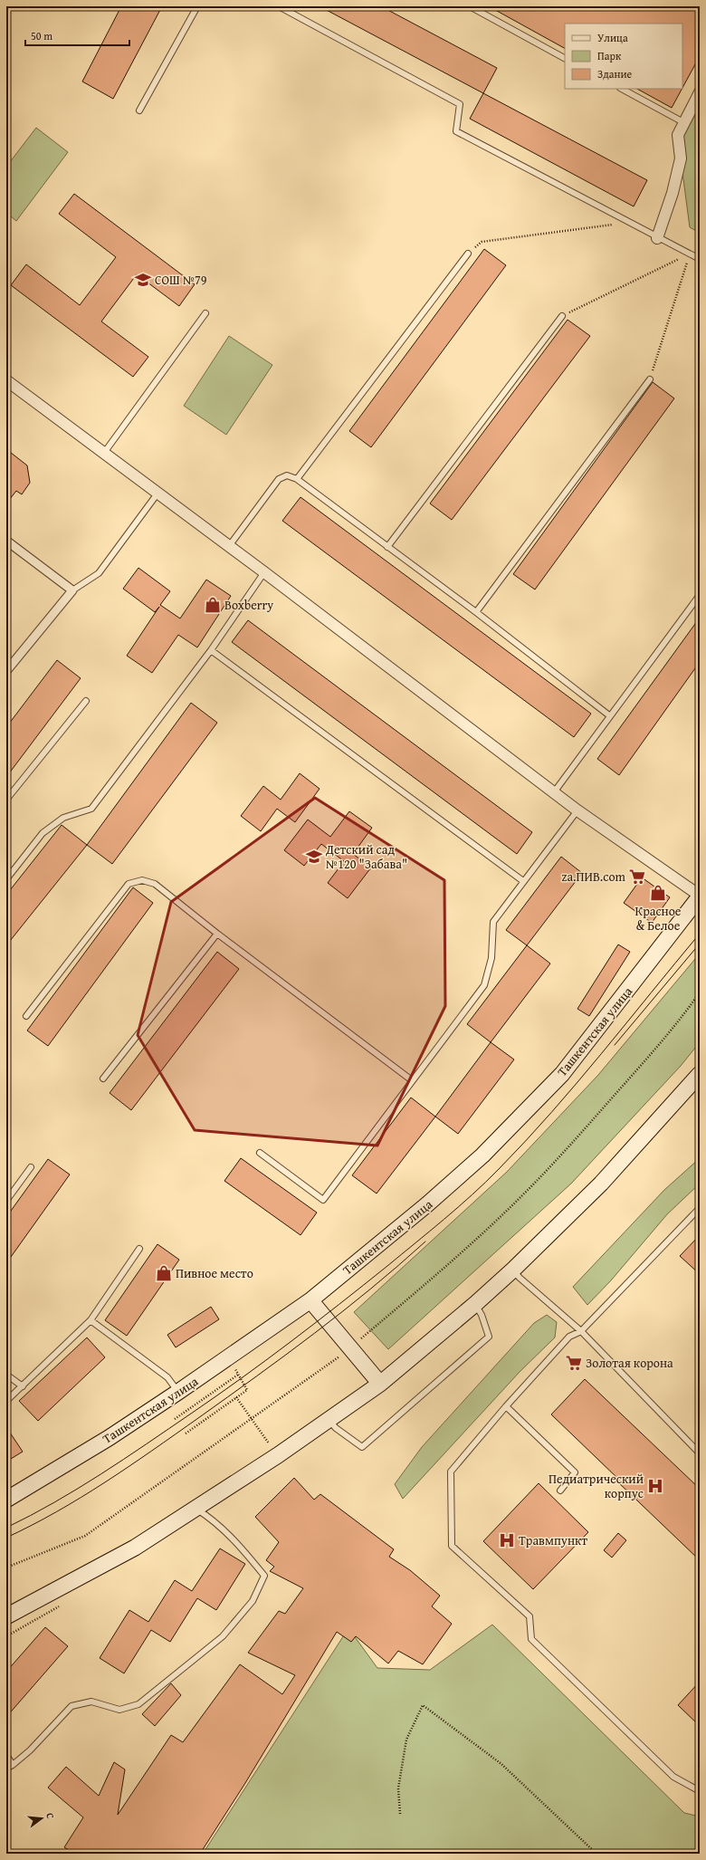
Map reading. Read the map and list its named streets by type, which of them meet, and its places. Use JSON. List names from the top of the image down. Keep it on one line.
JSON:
{"streets":{"main road":["Ташкентская улица"]},"places":{"school or university":["СОШ №79","Детский сад №120 \"Забава\""],"shop":["Boxberry","Красное & Белое","Пивное место"],"supermarket":["za.ПИВ.com","Золотая корона"],"hospital":["Педиатрический корпус","Травмпункт"]},"legend":["Улица","Парк","Здание"],"scale_bar":"50 m","north":"right"}
